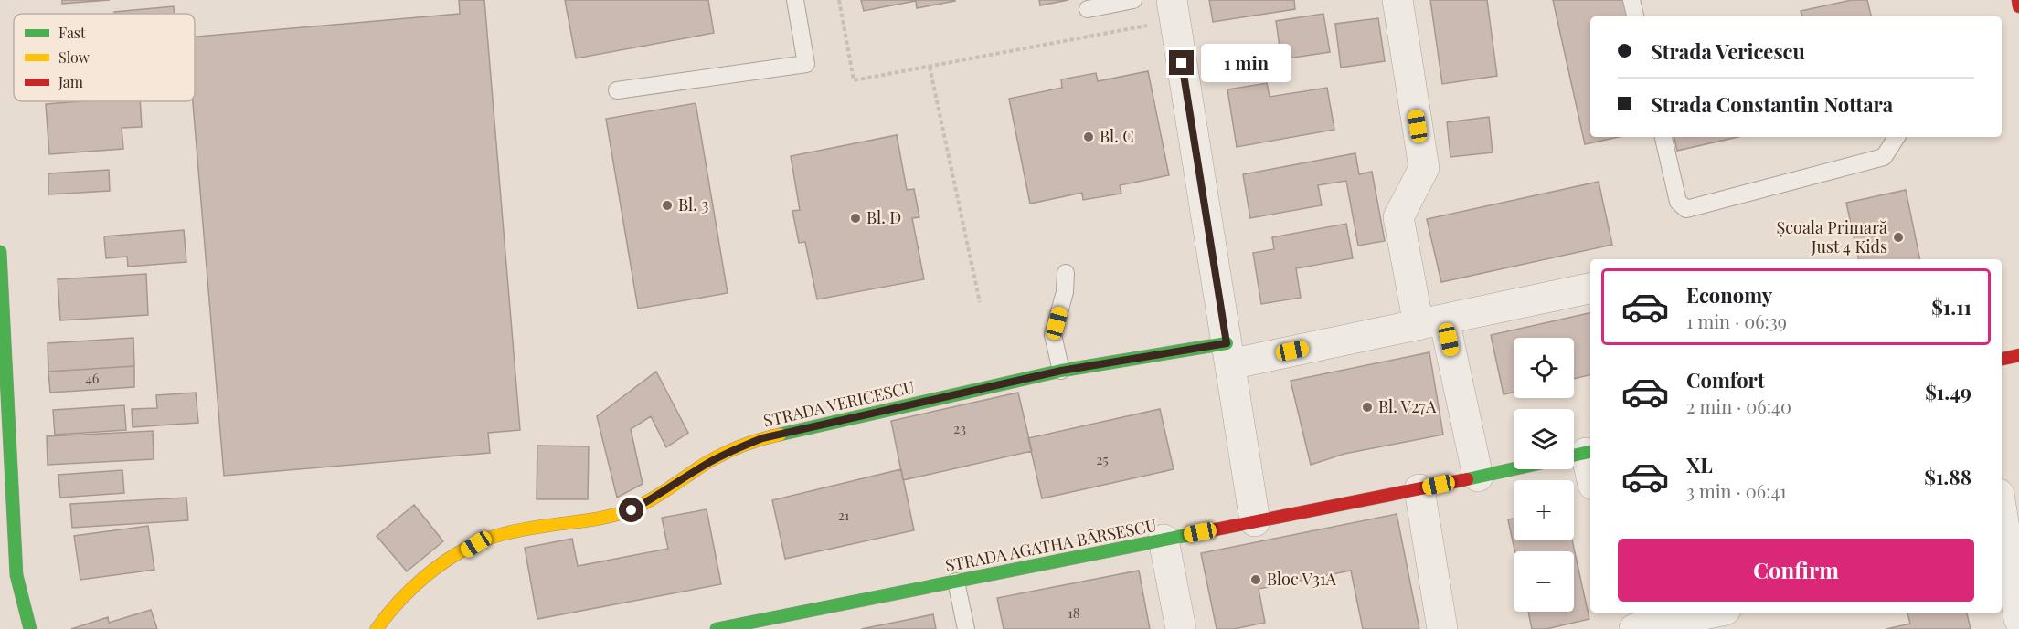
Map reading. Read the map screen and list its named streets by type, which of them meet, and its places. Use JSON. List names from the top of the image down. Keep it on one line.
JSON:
{"streets":{"street":["STRADA VERICESCU","STRADA AGATHA BÂRSESCU"]},"places":["Bl. C","Bl. 3","Bl. D","Școala Primară Just 4 Kids","Bl. V27A","Bloc V31A"],"house_numbers":["46","23","25","21","18"],"legend":["Fast","Slow","Jam"],"page":{"banner":["Strada Vericescu","Strada Constantin Nottara"],"bubble":"1 min","list":[{"name":"Economy","note":"1 min · 06:39","value":"$1.11"},{"name":"Comfort","note":"2 min · 06:40","value":"$1.49"},{"name":"XL","note":"3 min · 06:41","value":"$1.88"}],"map_buttons":["+","−"],"buttons":"Confirm"}}
